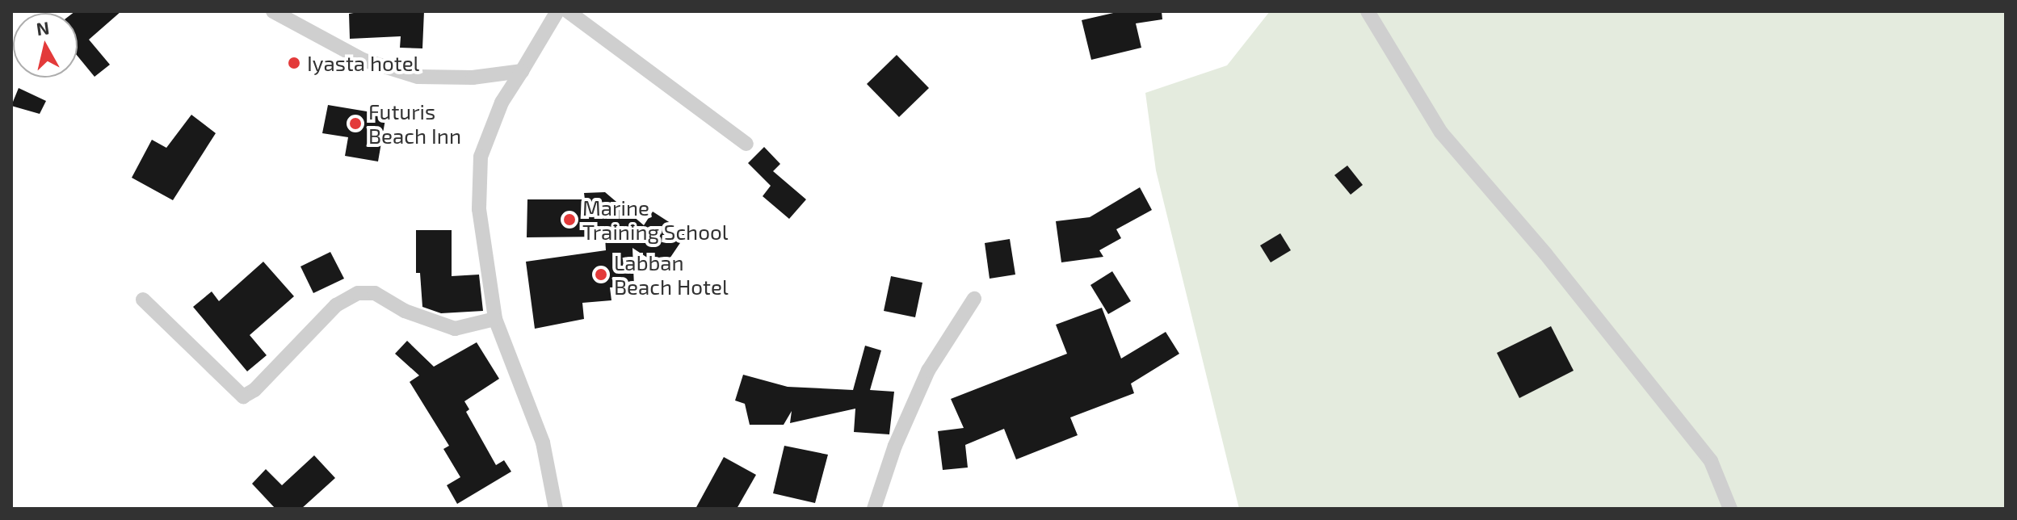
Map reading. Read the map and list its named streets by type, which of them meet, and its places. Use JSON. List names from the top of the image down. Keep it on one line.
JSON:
{"places":["Iyasta hotel","Futuris Beach Inn","Marine Training School","Labban Beach Hotel"],"north":"top"}
